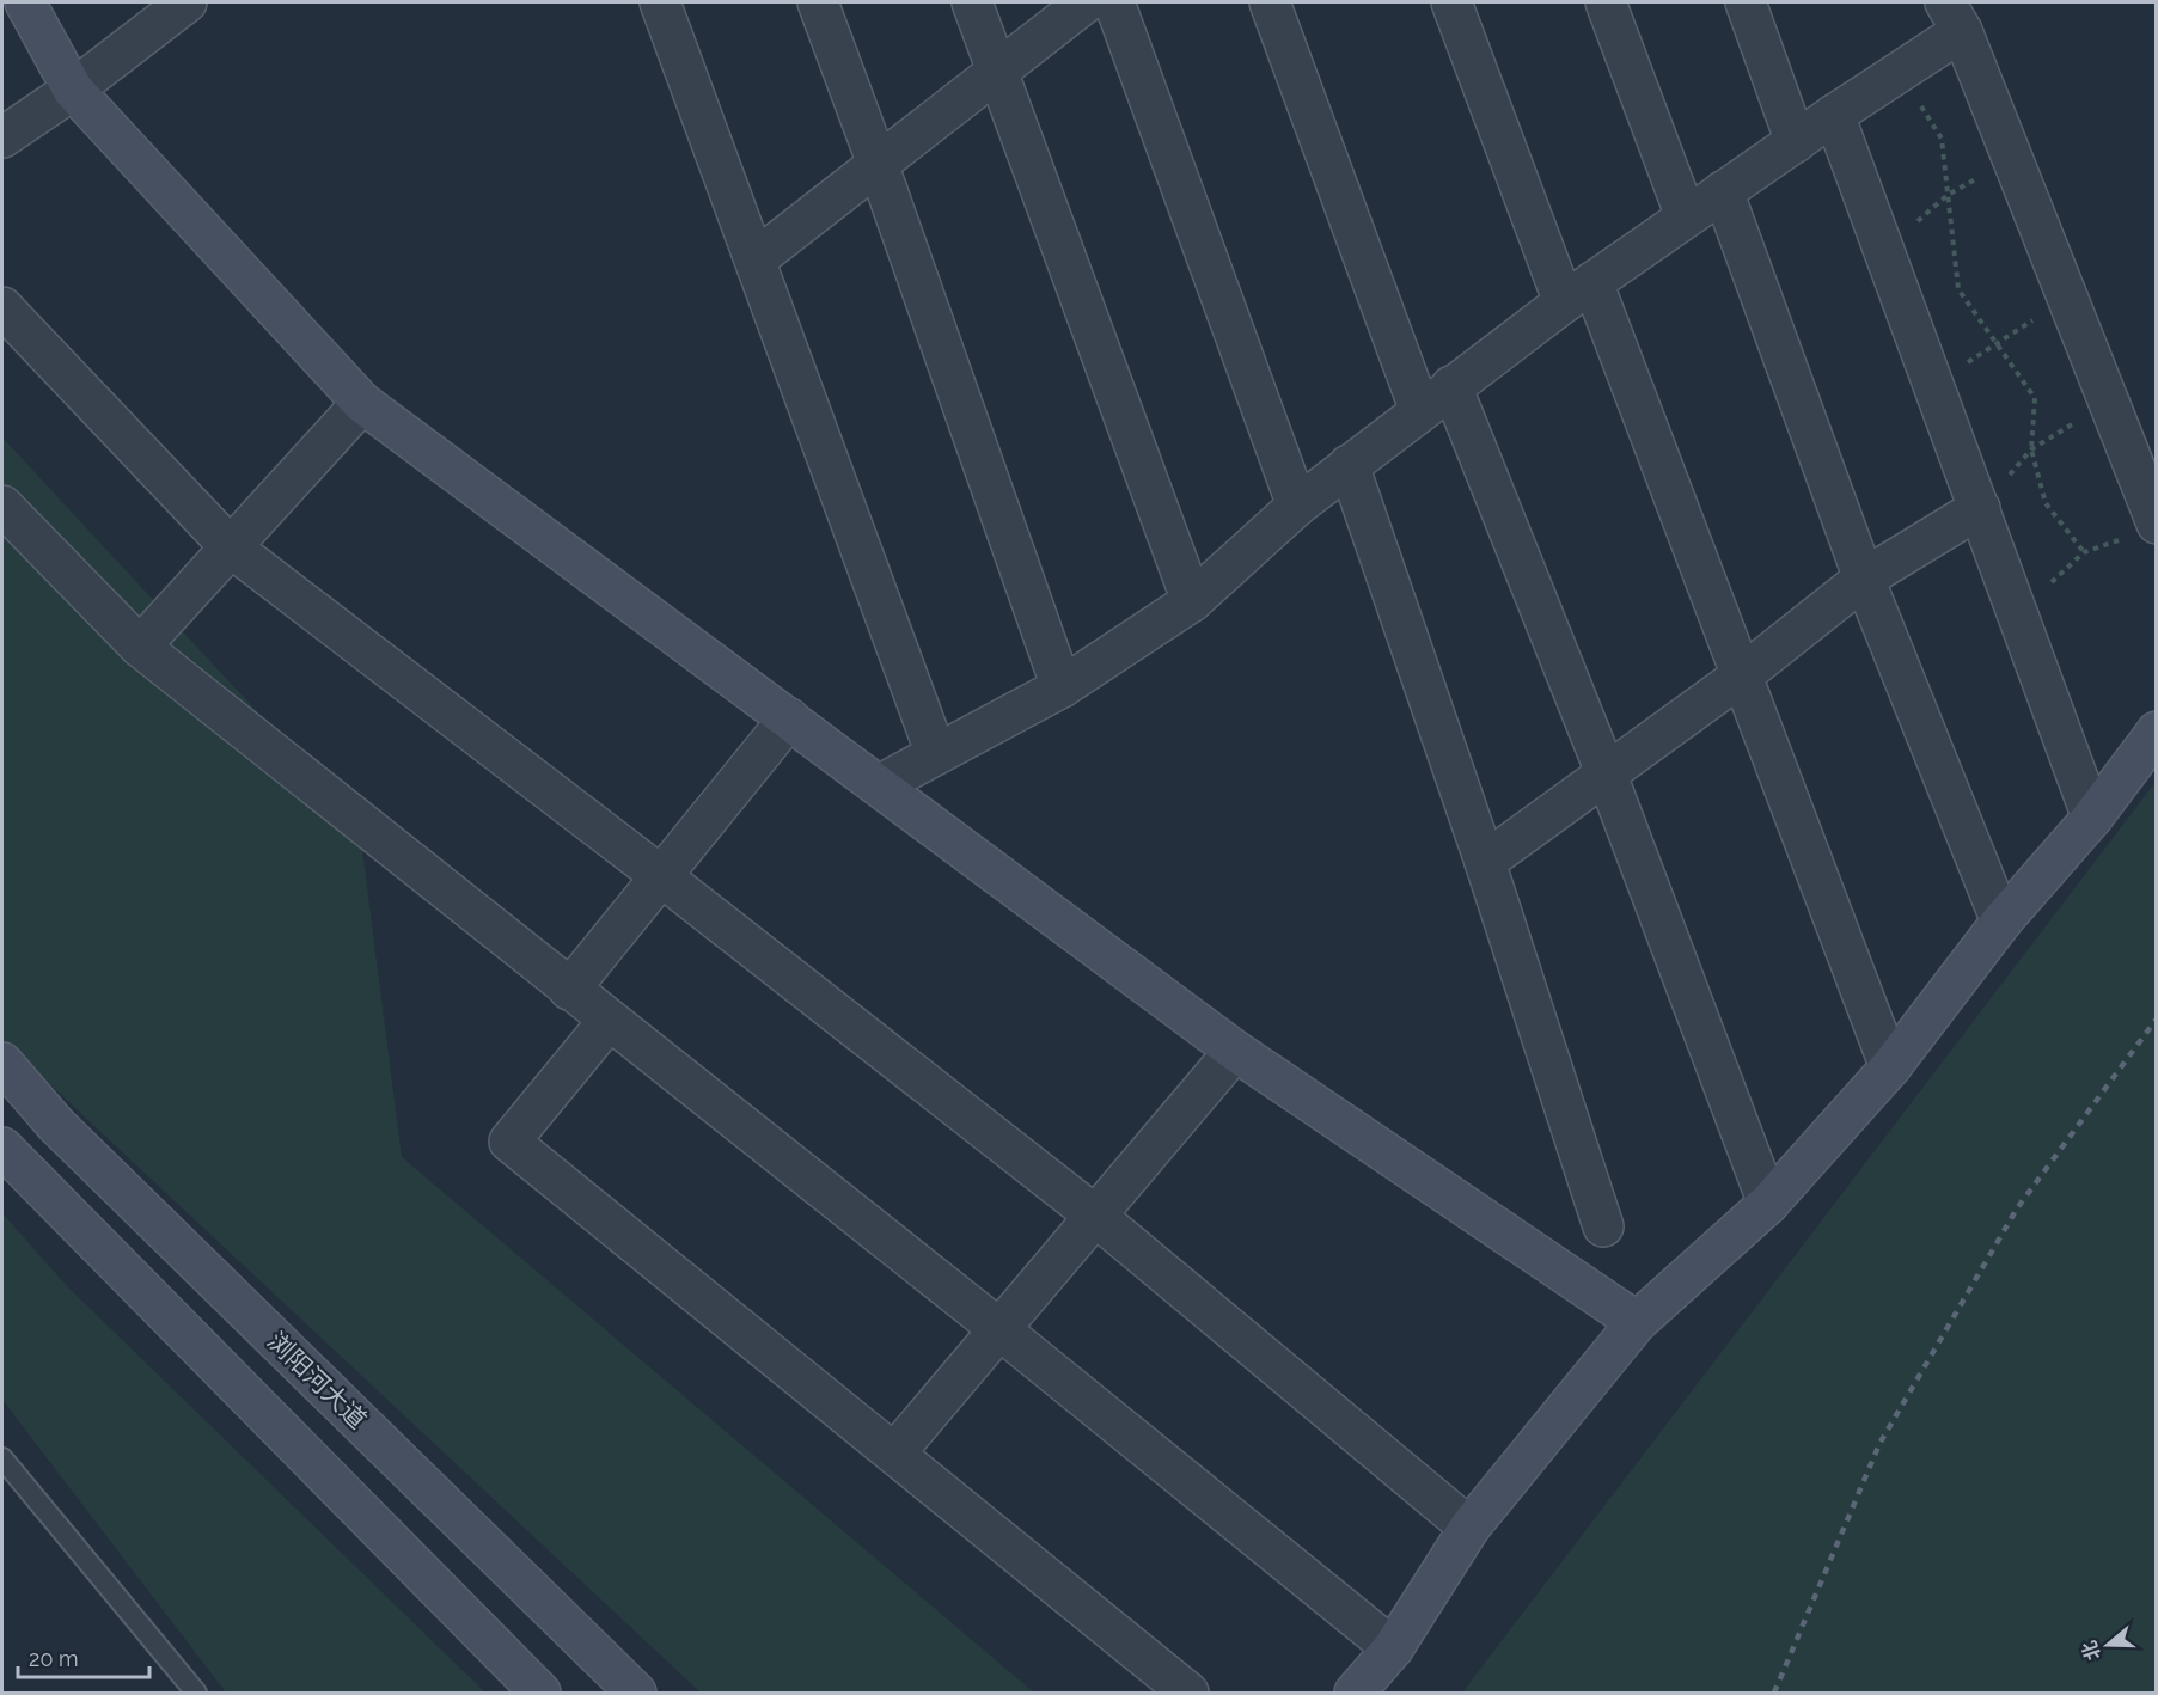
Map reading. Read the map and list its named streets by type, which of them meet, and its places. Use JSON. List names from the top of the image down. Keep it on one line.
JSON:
{"streets":{"street":["浏阳河大道"]},"scale_bar":"20 m","north":"left"}
